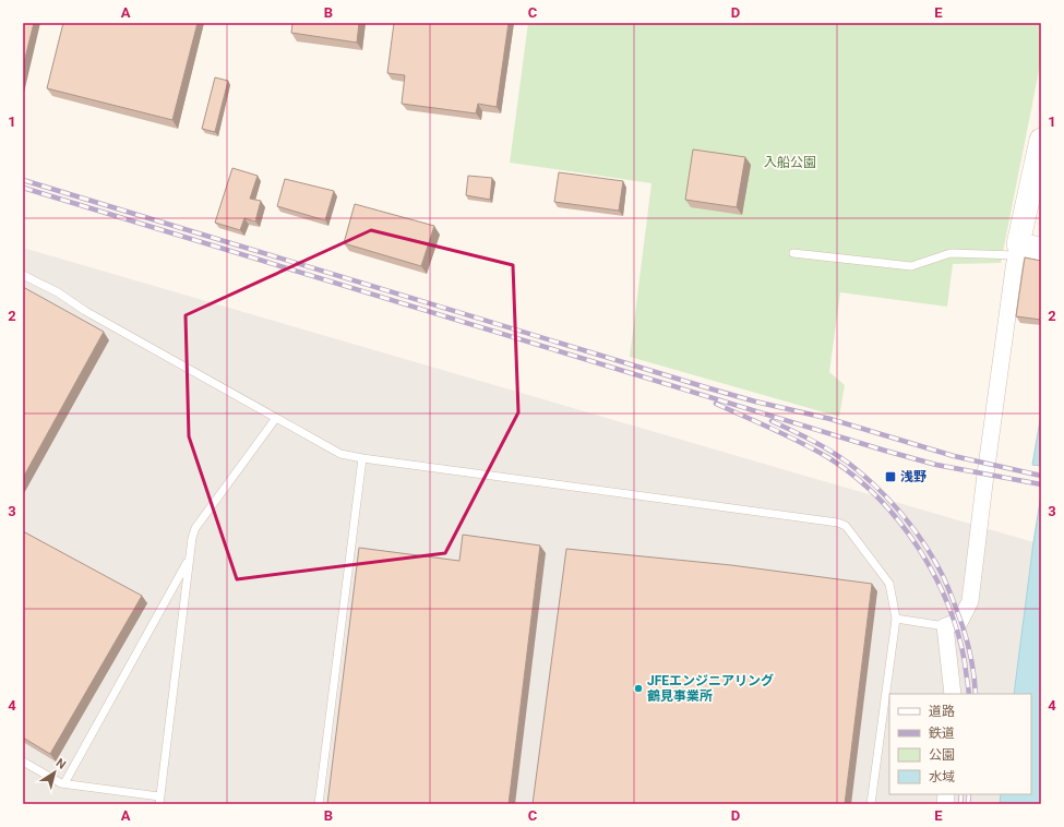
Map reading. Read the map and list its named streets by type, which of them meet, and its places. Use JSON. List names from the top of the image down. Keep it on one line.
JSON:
{"parks":["入船公園"],"places":{"transit":["浅野"],"other":["JFEエンジニアリング 鶴見事業所"]},"legend":["道路","鉄道","公園","水域"],"north":"top right","grid":{"columns":["A","B","C","D","E"],"rows":["1","2","3","4"]}}
